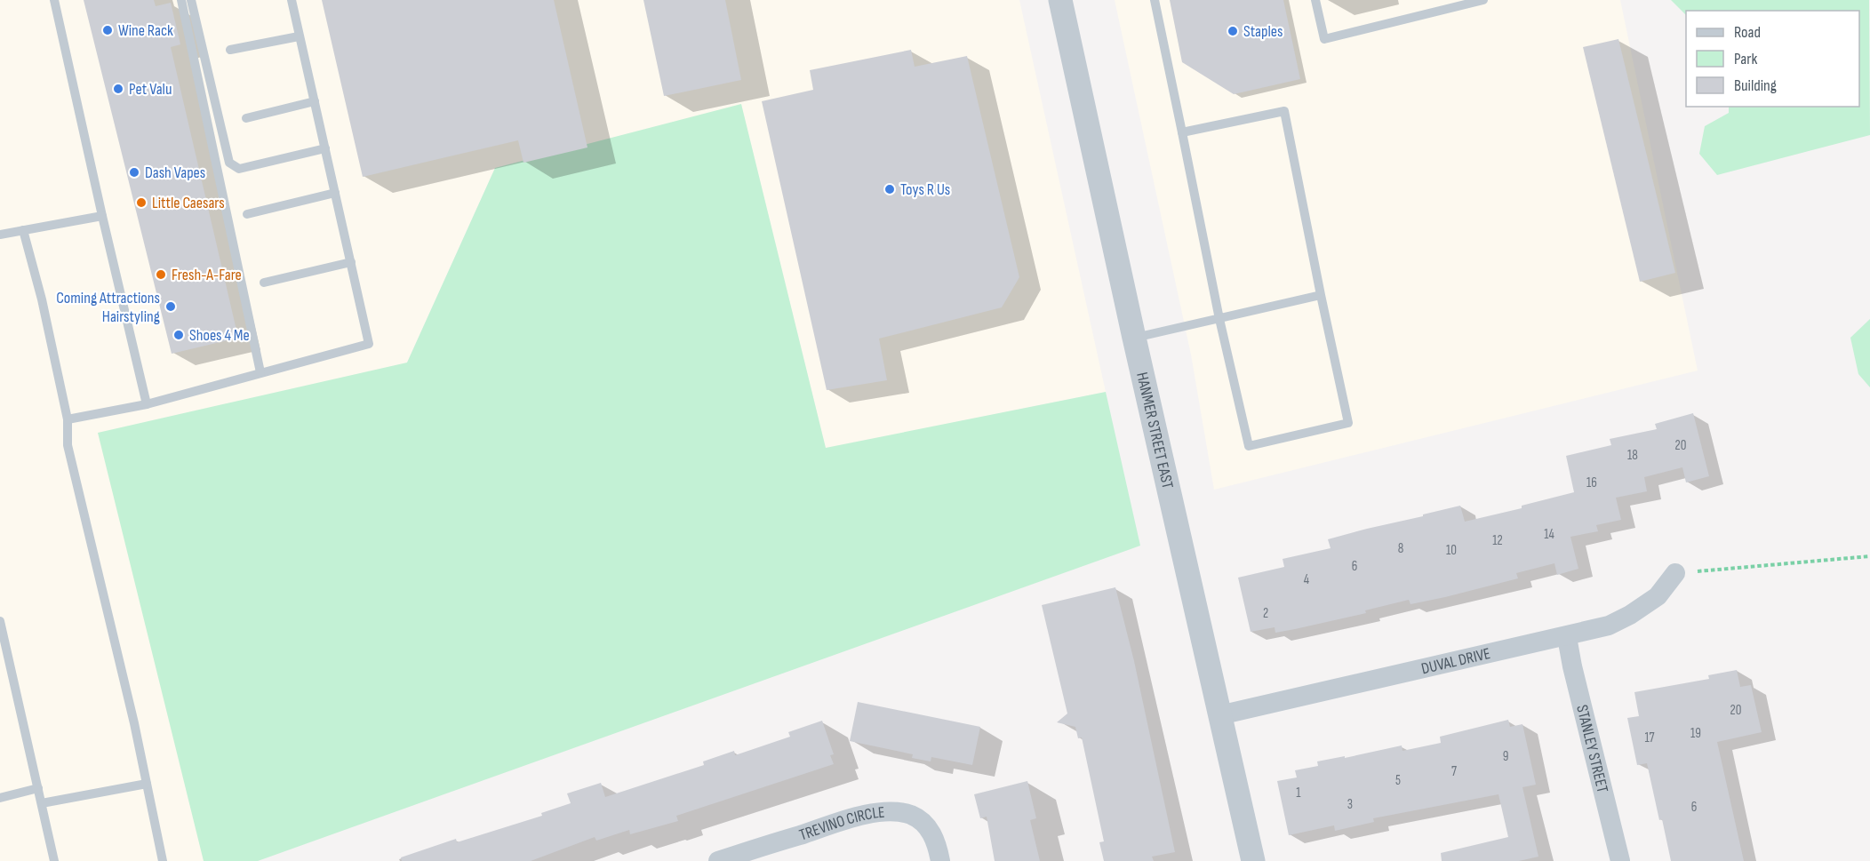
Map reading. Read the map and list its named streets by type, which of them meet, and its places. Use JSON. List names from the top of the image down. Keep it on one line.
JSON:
{"streets":{"street":["HANMER STREET EAST","DUVAL DRIVE","STANLEY STREET","TREVINO CIRCLE"]},"crossings":[["HANMER STREET EAST","DUVAL DRIVE"],["DUVAL DRIVE","STANLEY STREET"]],"places":["Wine Rack","Staples","Pet Valu","Dash Vapes","Toys R Us","Little Caesars","Fresh-A-Fare","Coming Attractions Hairstyling","Shoes 4 Me"],"house_numbers":["20","18","16","14","12","8","10","6","4","2","20","19","17","9","7","5","1","3","6"],"legend":["Road","Park","Building"]}
